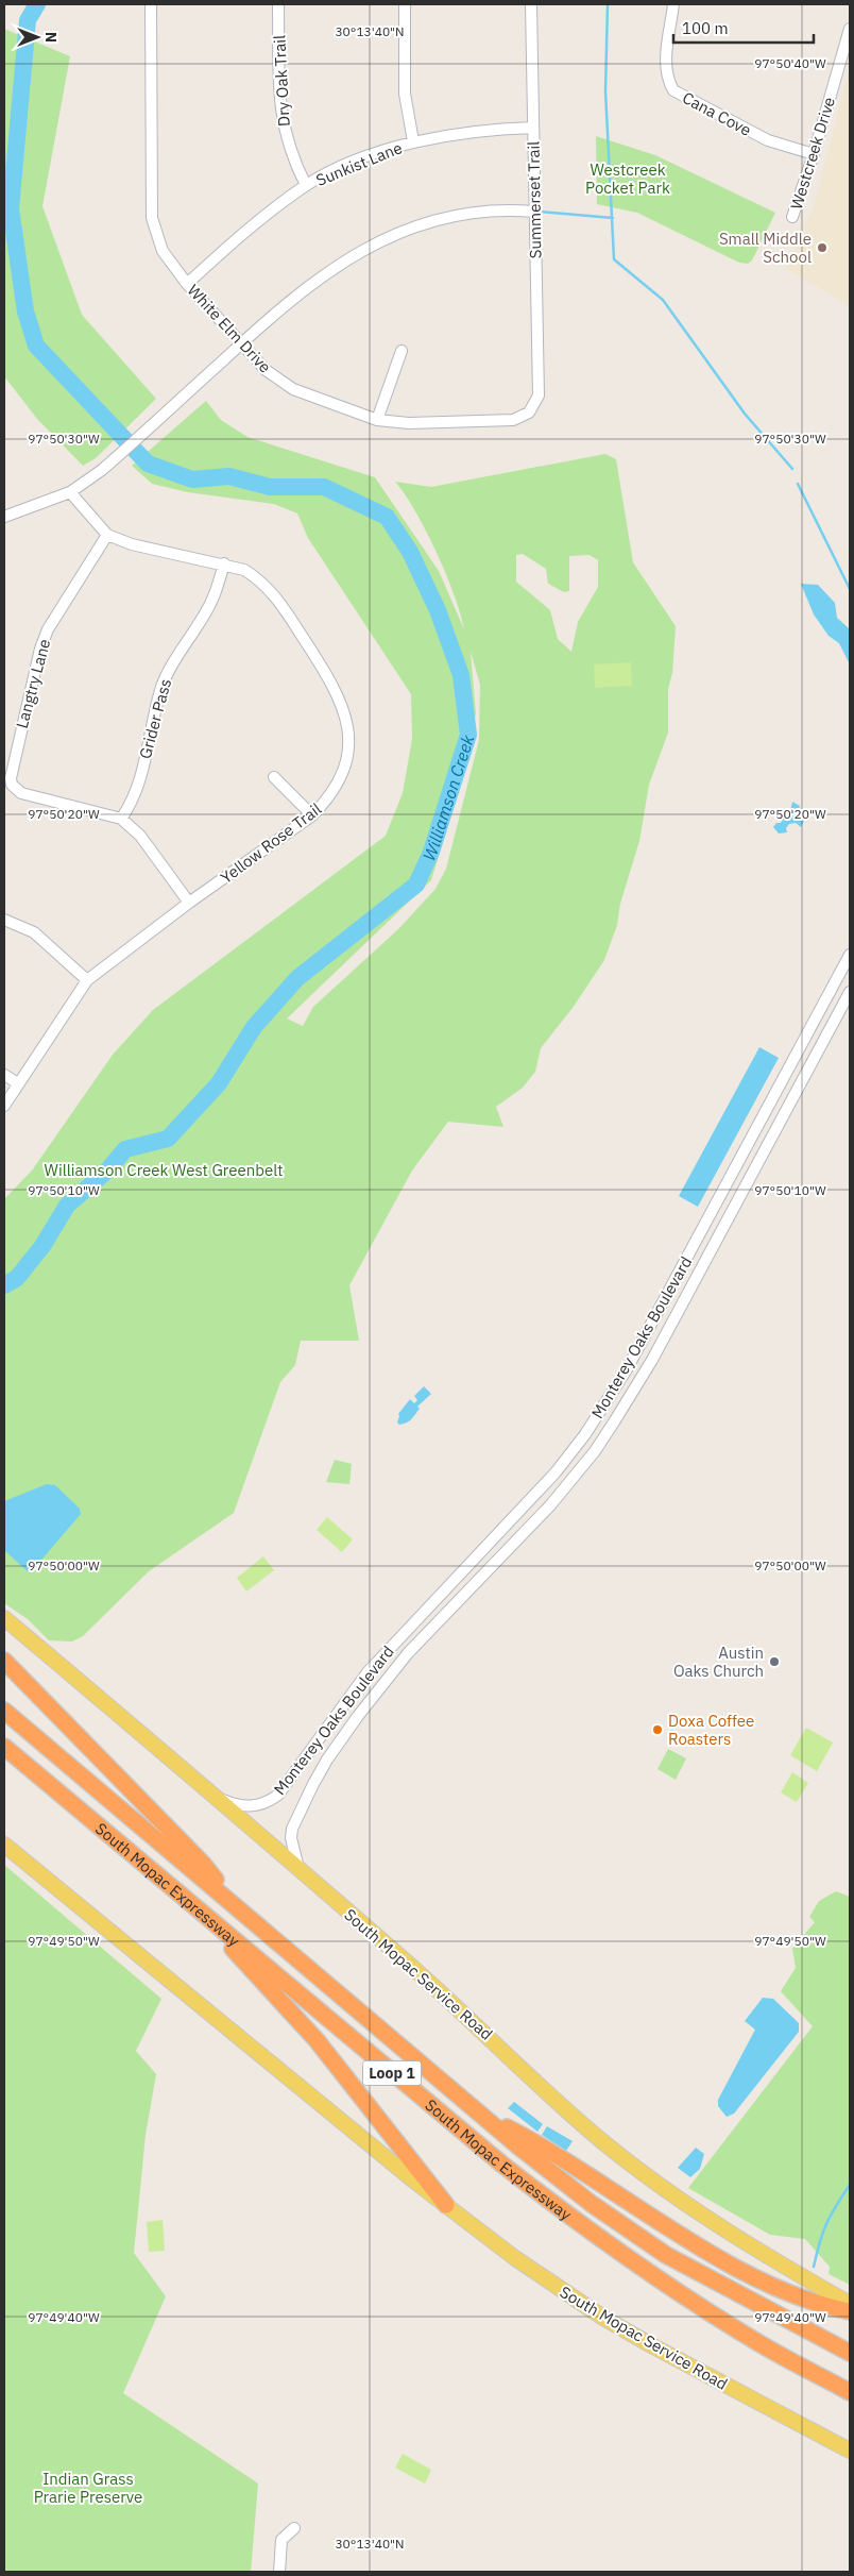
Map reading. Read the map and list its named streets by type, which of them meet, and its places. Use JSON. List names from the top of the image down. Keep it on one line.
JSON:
{"streets":{"highway":["South Mopac Expressway","Loop 1"],"main road":["South Mopac Service Road"],"street":["Dry Oak Trail","Cana Cove","Westcreek Drive","Sunkist Lane","Summerset Trail","White Elm Drive","Langtry Lane","Grider Pass","Yellow Rose Trail","Monterey Oaks Boulevard"]},"crossings":[["Dry Oak Trail","Sunkist Lane"],["Cana Cove","Westcreek Drive"],["Sunkist Lane","Summerset Trail"],["Sunkist Lane","White Elm Drive"],["Summerset Trail","White Elm Drive"],["Langtry Lane","Grider Pass"],["Langtry Lane","Yellow Rose Trail"],["Grider Pass","Yellow Rose Trail"],["Monterey Oaks Boulevard","South Mopac Service Road"]],"water":["Williamson Creek"],"parks":["Westcreek Pocket Park","Williamson Creek West Greenbelt","Indian Grass Prarie Preserve"],"places":["Small Middle School","Austin Oaks Church","Doxa Coffee Roasters"],"scale_bar":"100 m","north":"right","coordinates":["30°13'40\"N","97°50'40\"W","97°50'30\"W","97°50'20\"W","97°50'10\"W","97°50'00\"W","97°49'50\"W","97°49'40\"W"]}
